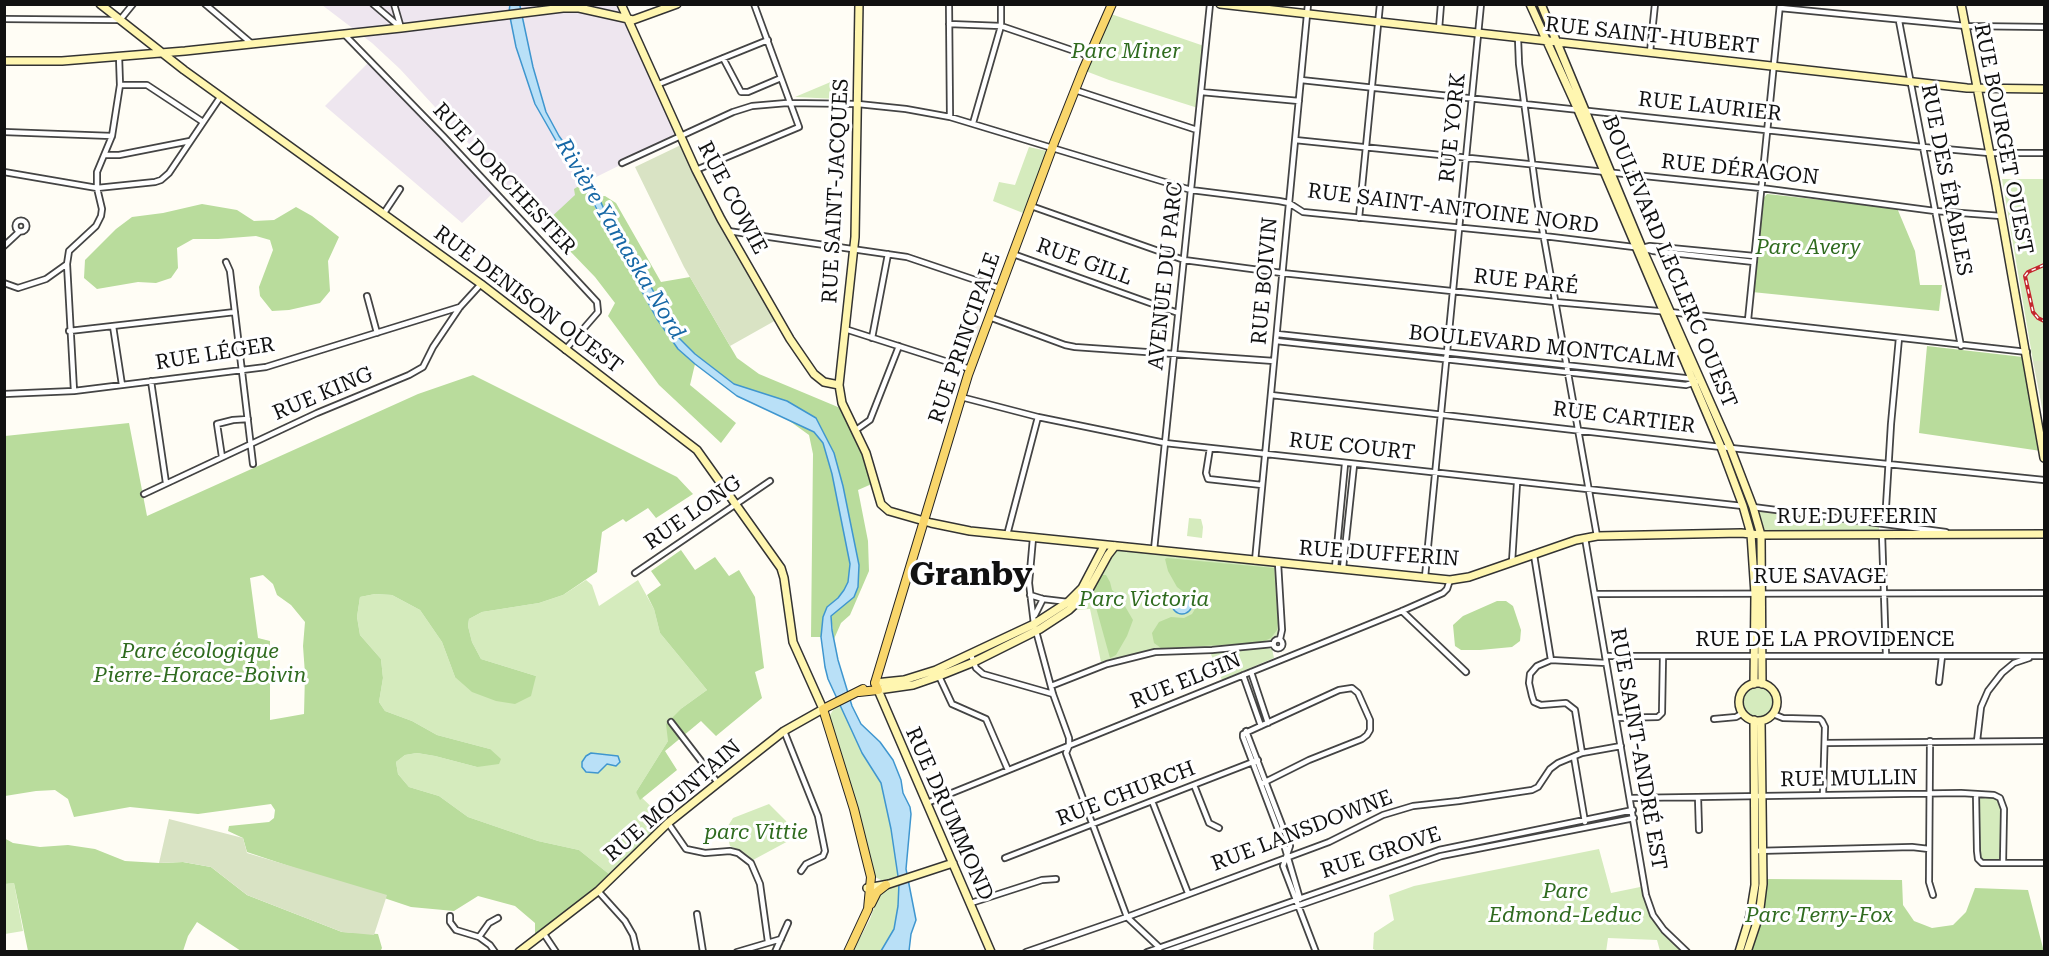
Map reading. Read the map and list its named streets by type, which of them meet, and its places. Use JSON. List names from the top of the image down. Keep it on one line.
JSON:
{"streets":{"main road":["RUE PRINCIPALE","RUE MOUNTAIN"],"street":["RUE SAINT-HUBERT","RUE LAURIER","RUE YORK","RUE BOURGET OUEST","RUE DÉRAGON","RUE DORCHESTER","RUE DES ÉRABLES","RUE SAINT-JACQUES","RUE COWIE","RUE SAINT-ANTOINE NORD","RUE GILL","BOULEVARD LECLERC OUEST","AVENUE DU PARC","RUE BOIVIN","RUE PARÉ","RUE DENISON OUEST","BOULEVARD MONTCALM","RUE LÉGER","RUE KING","RUE CARTIER","RUE COURT","RUE LONG","RUE DUFFERIN","RUE SAVAGE","RUE DE LA PROVIDENCE","RUE ELGIN","RUE SAINT-ANDRÉ EST","RUE MULLIN","RUE CHURCH","RUE DRUMMOND","RUE LANSDOWNE","RUE GROVE"]},"crossings":[["RUE SAINT-HUBERT","RUE YORK"],["RUE SAINT-HUBERT","RUE BOURGET OUEST"],["RUE SAINT-HUBERT","RUE DES ÉRABLES"],["RUE SAINT-HUBERT","BOULEVARD LECLERC OUEST"],["RUE SAINT-HUBERT","RUE BOIVIN"],["RUE LAURIER","RUE YORK"],["RUE LAURIER","RUE BOURGET OUEST"],["RUE LAURIER","RUE DES ÉRABLES"],["RUE LAURIER","BOULEVARD LECLERC OUEST"],["RUE LAURIER","RUE BOIVIN"],["RUE YORK","RUE DÉRAGON"],["RUE YORK","RUE SAINT-ANTOINE NORD"],["RUE YORK","RUE PARÉ"],["RUE YORK","BOULEVARD MONTCALM"],["RUE YORK","RUE CARTIER"],["RUE YORK","RUE COURT"],["RUE YORK","RUE DUFFERIN"],["RUE BOURGET OUEST","RUE DÉRAGON"],["RUE BOURGET OUEST","RUE PARÉ"],["RUE DÉRAGON","RUE DES ÉRABLES"],["RUE DÉRAGON","BOULEVARD LECLERC OUEST"],["RUE DÉRAGON","RUE BOIVIN"],["RUE DORCHESTER","RUE DENISON OUEST"],["RUE DES ÉRABLES","RUE PARÉ"],["RUE SAINT-JACQUES","RUE COWIE"],["RUE SAINT-JACQUES","RUE SAINT-ANTOINE NORD"],["RUE SAINT-JACQUES","RUE PRINCIPALE"],["RUE SAINT-JACQUES","RUE DUFFERIN"],["RUE COWIE","RUE SAINT-ANTOINE NORD"],["RUE SAINT-ANTOINE NORD","BOULEVARD LECLERC OUEST"],["RUE SAINT-ANTOINE NORD","AVENUE DU PARC"],["RUE SAINT-ANTOINE NORD","RUE BOIVIN"],["RUE SAINT-ANTOINE NORD","RUE PRINCIPALE"],["RUE GILL","AVENUE DU PARC"],["RUE GILL","RUE PRINCIPALE"],["BOULEVARD LECLERC OUEST","RUE PARÉ"],["BOULEVARD LECLERC OUEST","BOULEVARD MONTCALM"],["BOULEVARD LECLERC OUEST","RUE CARTIER"],["BOULEVARD LECLERC OUEST","RUE COURT"],["BOULEVARD LECLERC OUEST","RUE DUFFERIN"],["BOULEVARD LECLERC OUEST","RUE SAVAGE"],["AVENUE DU PARC","RUE PARÉ"],["AVENUE DU PARC","RUE COURT"],["AVENUE DU PARC","RUE DUFFERIN"],["RUE BOIVIN","RUE PARÉ"],["RUE BOIVIN","BOULEVARD MONTCALM"],["RUE BOIVIN","RUE CARTIER"],["RUE BOIVIN","RUE COURT"],["RUE BOIVIN","RUE DUFFERIN"],["RUE PARÉ","RUE PRINCIPALE"],["RUE DENISON OUEST","RUE KING"],["RUE DENISON OUEST","RUE LONG"],["RUE DENISON OUEST","RUE MOUNTAIN"],["RUE PRINCIPALE","RUE COURT"],["RUE PRINCIPALE","RUE DUFFERIN"],["RUE PRINCIPALE","RUE MOUNTAIN"],["RUE PRINCIPALE","RUE DRUMMOND"],["RUE LÉGER","RUE KING"],["RUE DUFFERIN","RUE ELGIN"],["RUE DUFFERIN","RUE SAINT-ANDRÉ EST"],["RUE SAVAGE","RUE SAINT-ANDRÉ EST"],["RUE DE LA PROVIDENCE","RUE SAINT-ANDRÉ EST"],["RUE ELGIN","RUE DRUMMOND"],["RUE SAINT-ANDRÉ EST","RUE MULLIN"],["RUE SAINT-ANDRÉ EST","RUE LANSDOWNE"],["RUE SAINT-ANDRÉ EST","RUE GROVE"],["RUE MOUNTAIN","RUE DRUMMOND"]],"districts":["Granby"],"water":["Rivière Yamaska Nord"],"parks":["Parc Miner","Parc Avery","Parc Victoria","Parc écologique Pierre-Horace-Boivin","parc Vittie","Parc Edmond-Leduc","Parc Terry-Fox"]}
